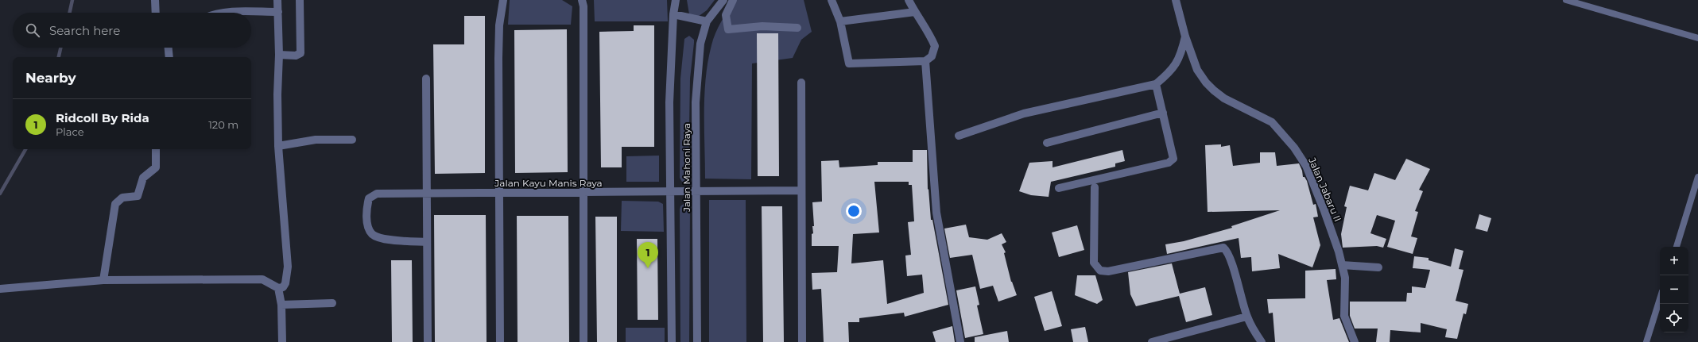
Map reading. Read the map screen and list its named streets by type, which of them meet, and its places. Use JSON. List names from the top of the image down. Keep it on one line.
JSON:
{"streets":{"street":["Jalan Mahoni Raya","Jalan Kayu Manis Raya","Jalan Jabaru II"]},"crossings":[["Jalan Mahoni Raya","Jalan Kayu Manis Raya"]],"page":{"search":"Search here","heading":"Nearby","list":[{"mark":"1","name":"Ridcoll By Rida","note":"Place","value":"120 m"}],"pins":"1","map_buttons":["+","−"]}}
